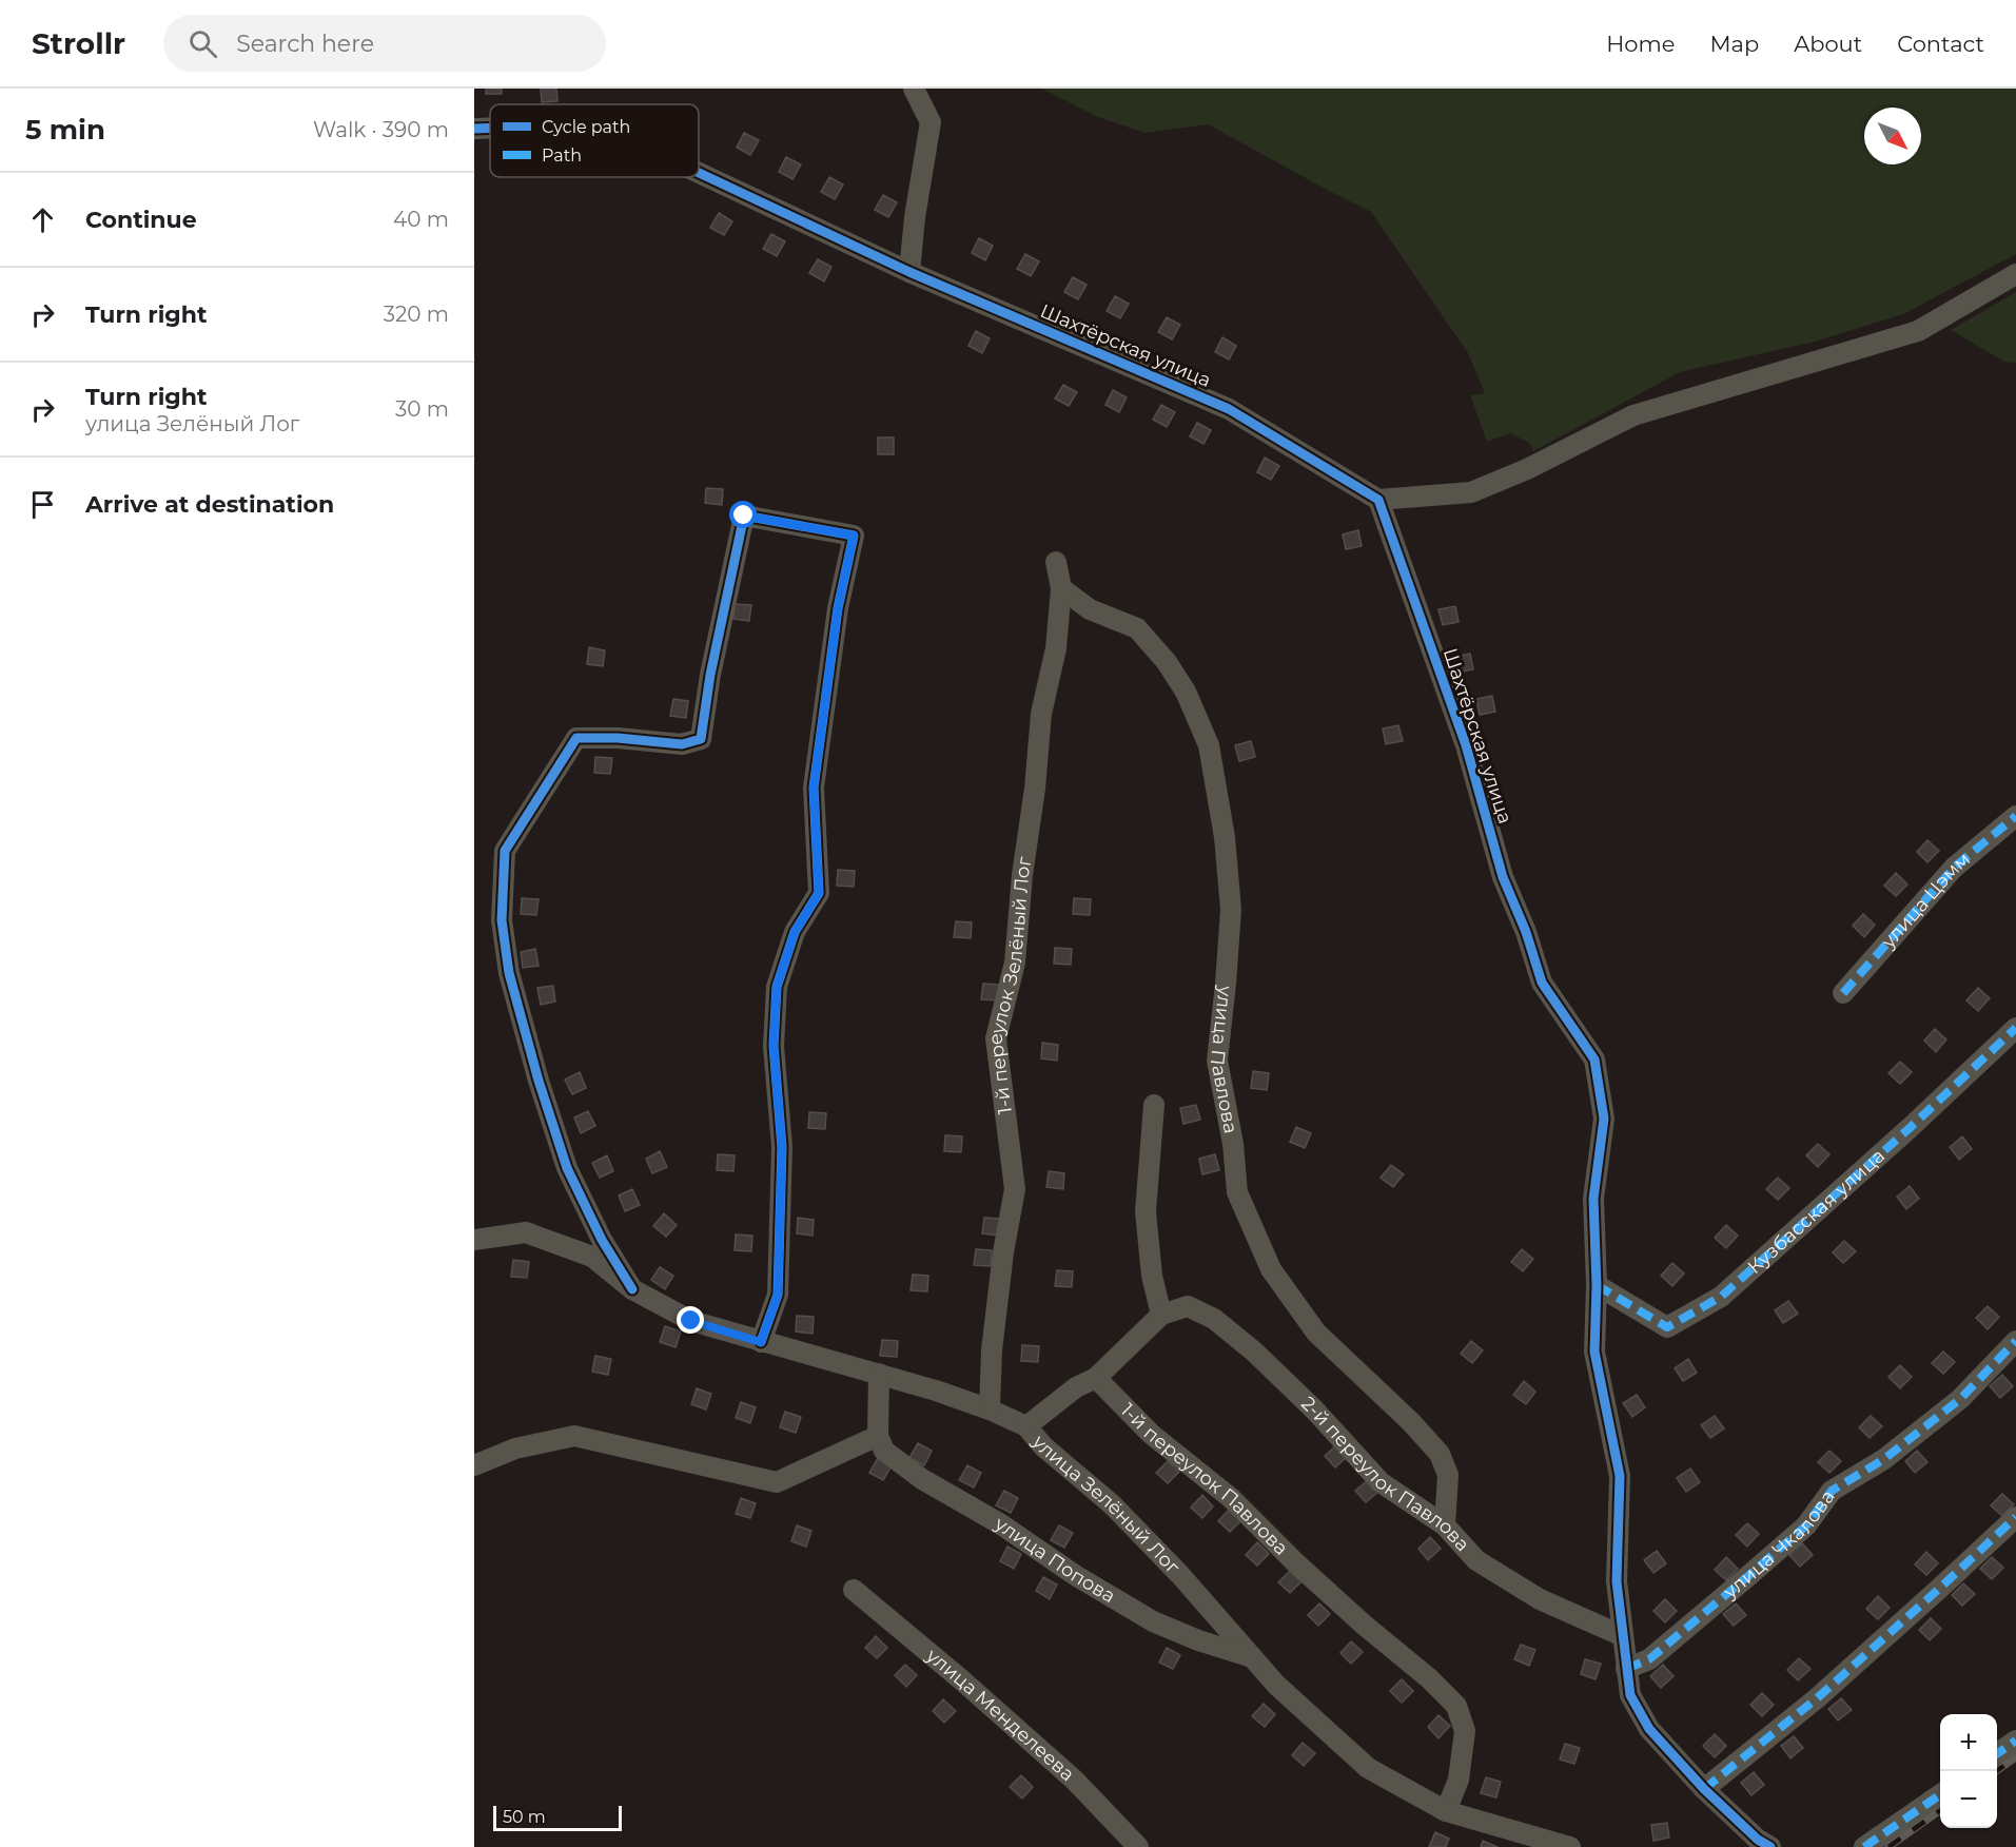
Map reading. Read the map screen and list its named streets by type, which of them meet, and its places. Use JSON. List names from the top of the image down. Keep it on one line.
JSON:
{"streets":{"street":["Шахтёрская улица","улица Цэмм","1-й переулок Зелёный Лог","улица Павлова","Кузбасская улица","2-й переулок Павлова","1-й переулок Павлова","улица Зелёный Лог","улица Чкалова","улица Попова","улица Менделеева"]},"crossings":[["Шахтёрская улица","Кузбасская улица"],["Шахтёрская улица","2-й переулок Павлова"],["Шахтёрская улица","улица Чкалова"],["1-й переулок Зелёный Лог","улица Павлова"],["1-й переулок Зелёный Лог","улица Зелёный Лог"],["улица Павлова","2-й переулок Павлова"],["1-й переулок Павлова","улица Зелёный Лог"],["улица Зелёный Лог","улица Попова"]],"legend":["Cycle path","Path"],"scale_bar":"50 m","north":"bottom right","page":{"header":"Strollr","search":"Search here","nav":["Home","Map","About","Contact"],"heading":["5 min","Walk · 390 m"],"list":[["Continue","40 m"],["Turn right","320 m"],["Turn right","улица Зелёный Лог","30 m"],"Arrive at destination"],"map_buttons":["+","−"],"scale":"50 m"}}
